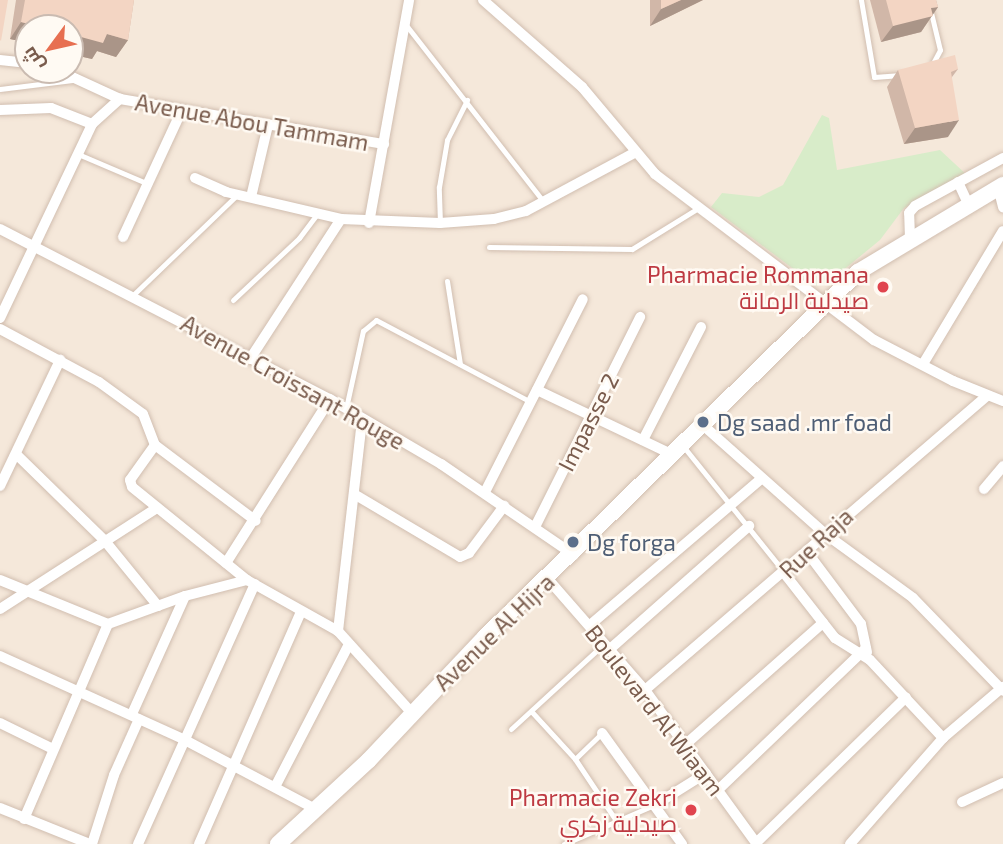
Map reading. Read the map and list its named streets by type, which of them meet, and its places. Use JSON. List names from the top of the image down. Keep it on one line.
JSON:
{"streets":{"street":["Avenue Abou Tammam","Avenue Croissant Rouge","Impasse 2","Rue Raja","Avenue Al Hijra","Boulevard Al Wiaam"]},"crossings":[["Avenue Croissant Rouge","Impasse 2"],["Avenue Croissant Rouge","Avenue Al Hijra"],["Rue Raja","Boulevard Al Wiaam"],["Avenue Al Hijra","Boulevard Al Wiaam"]],"places":["Pharmacie Rommana صيدلية الرمانة","Dg saad .mr foad","Dg forga","Pharmacie Zekri صيدلية زكري"],"north":"bottom left"}
